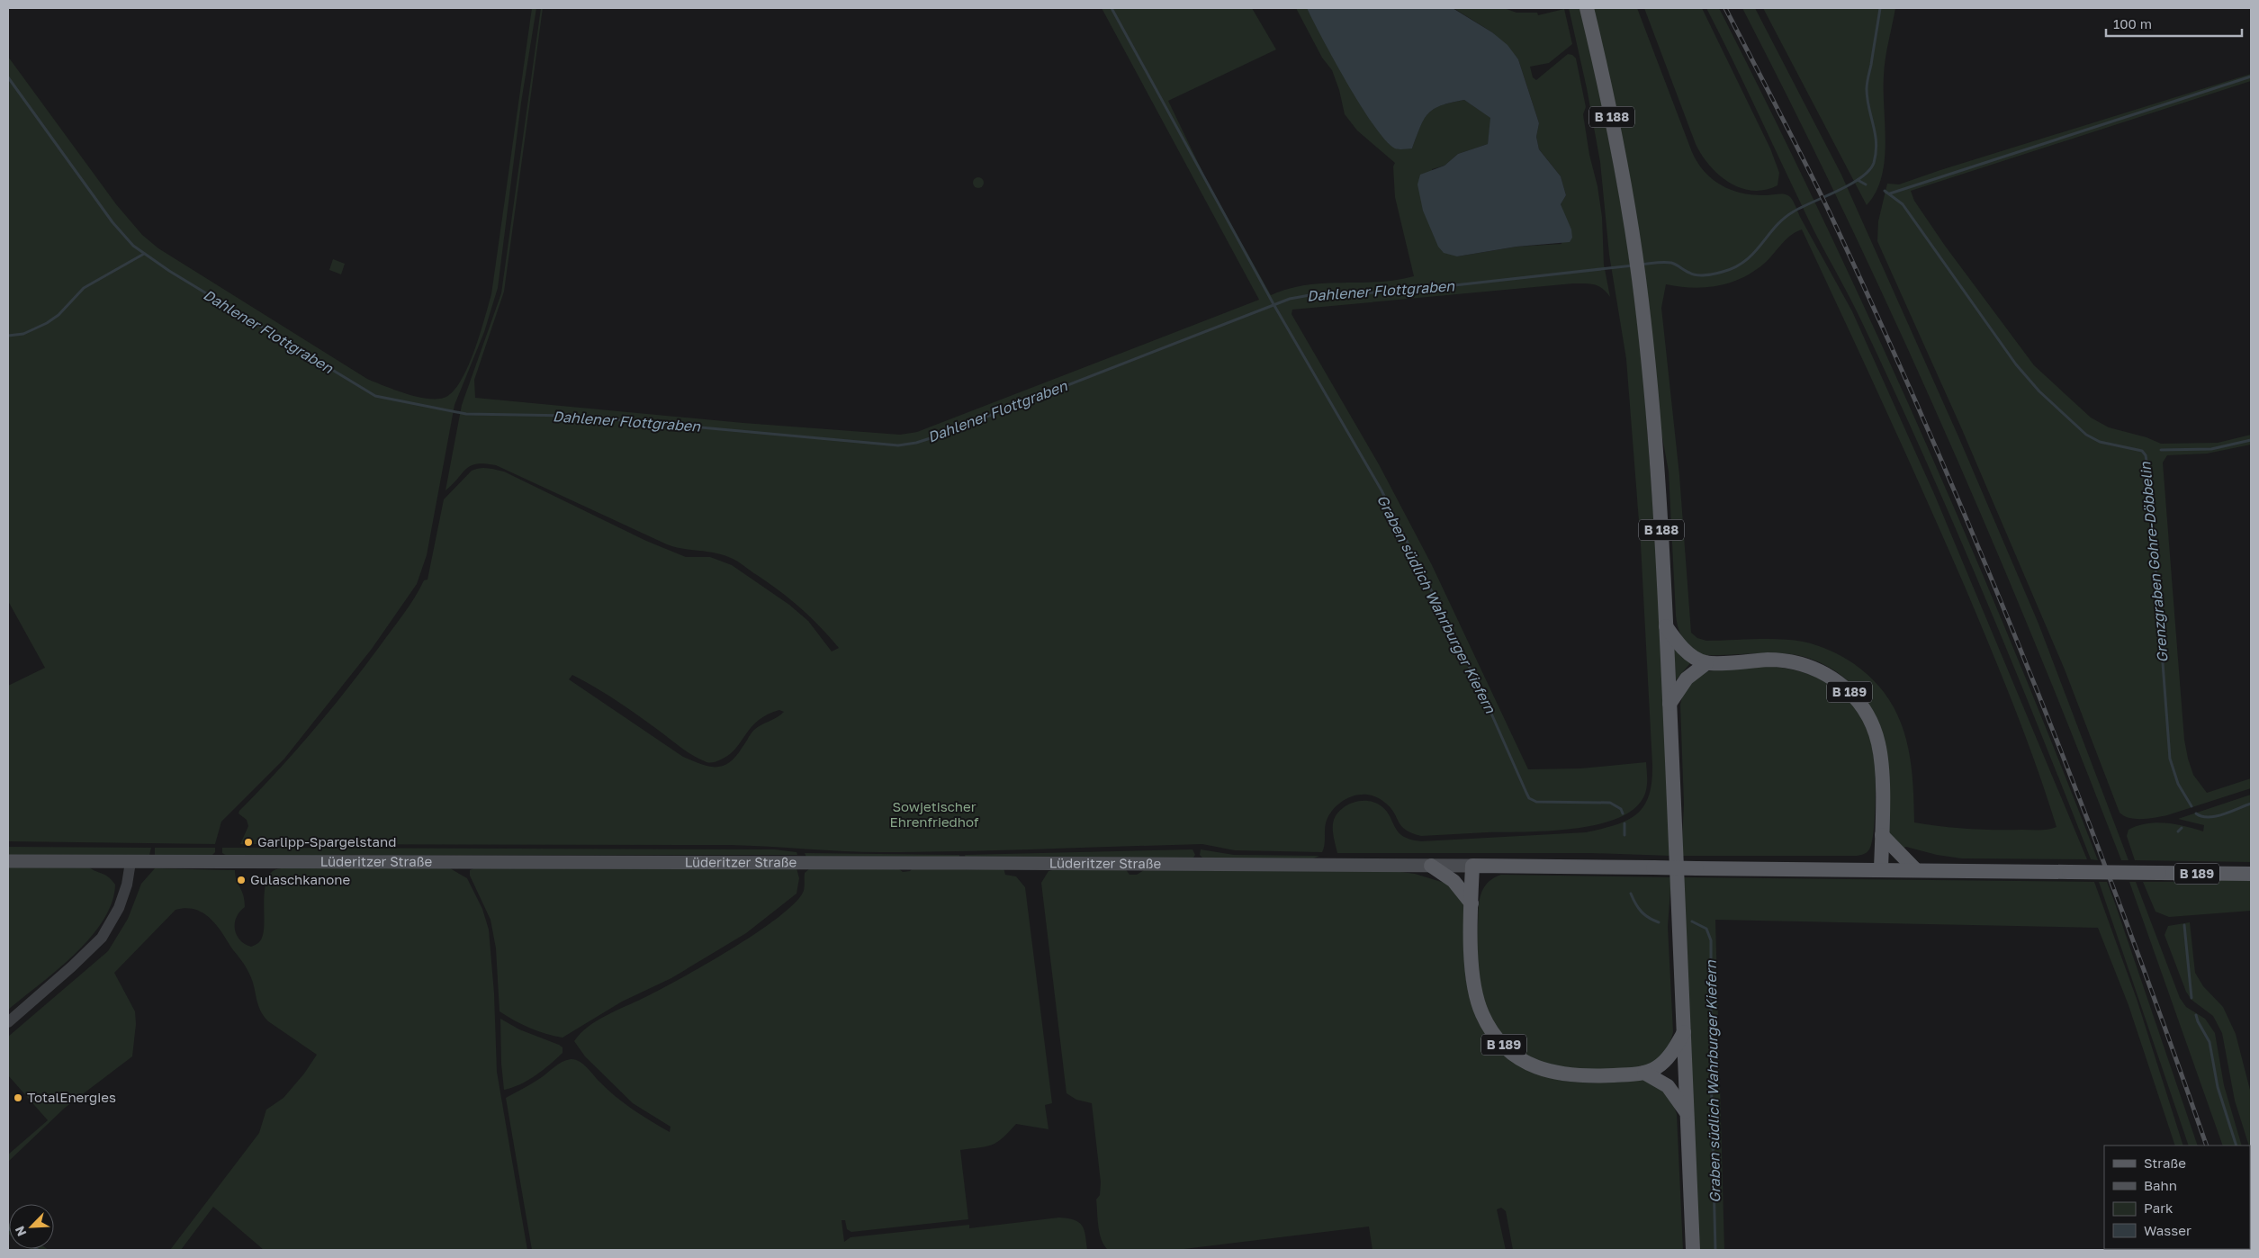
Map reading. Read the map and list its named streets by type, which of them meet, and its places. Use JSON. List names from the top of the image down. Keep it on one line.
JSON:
{"streets":{"main road":["B 188","B 189","Lüderitzer Straße"]},"crossings":[["B 188","B 189"],["B 189","Lüderitzer Straße"]],"water":["Dahlener Flottgraben","Grenzgraben Gohre-Döbbelin","Graben südlich Wahrburger Kiefern"],"parks":["Sowjetischer Ehrenfriedhof"],"places":["Garlipp-Spargelstand","Gulaschkanone","TotalEnergies"],"legend":["Straße","Bahn","Park","Wasser"],"scale_bar":"100 m","north":"bottom left"}
